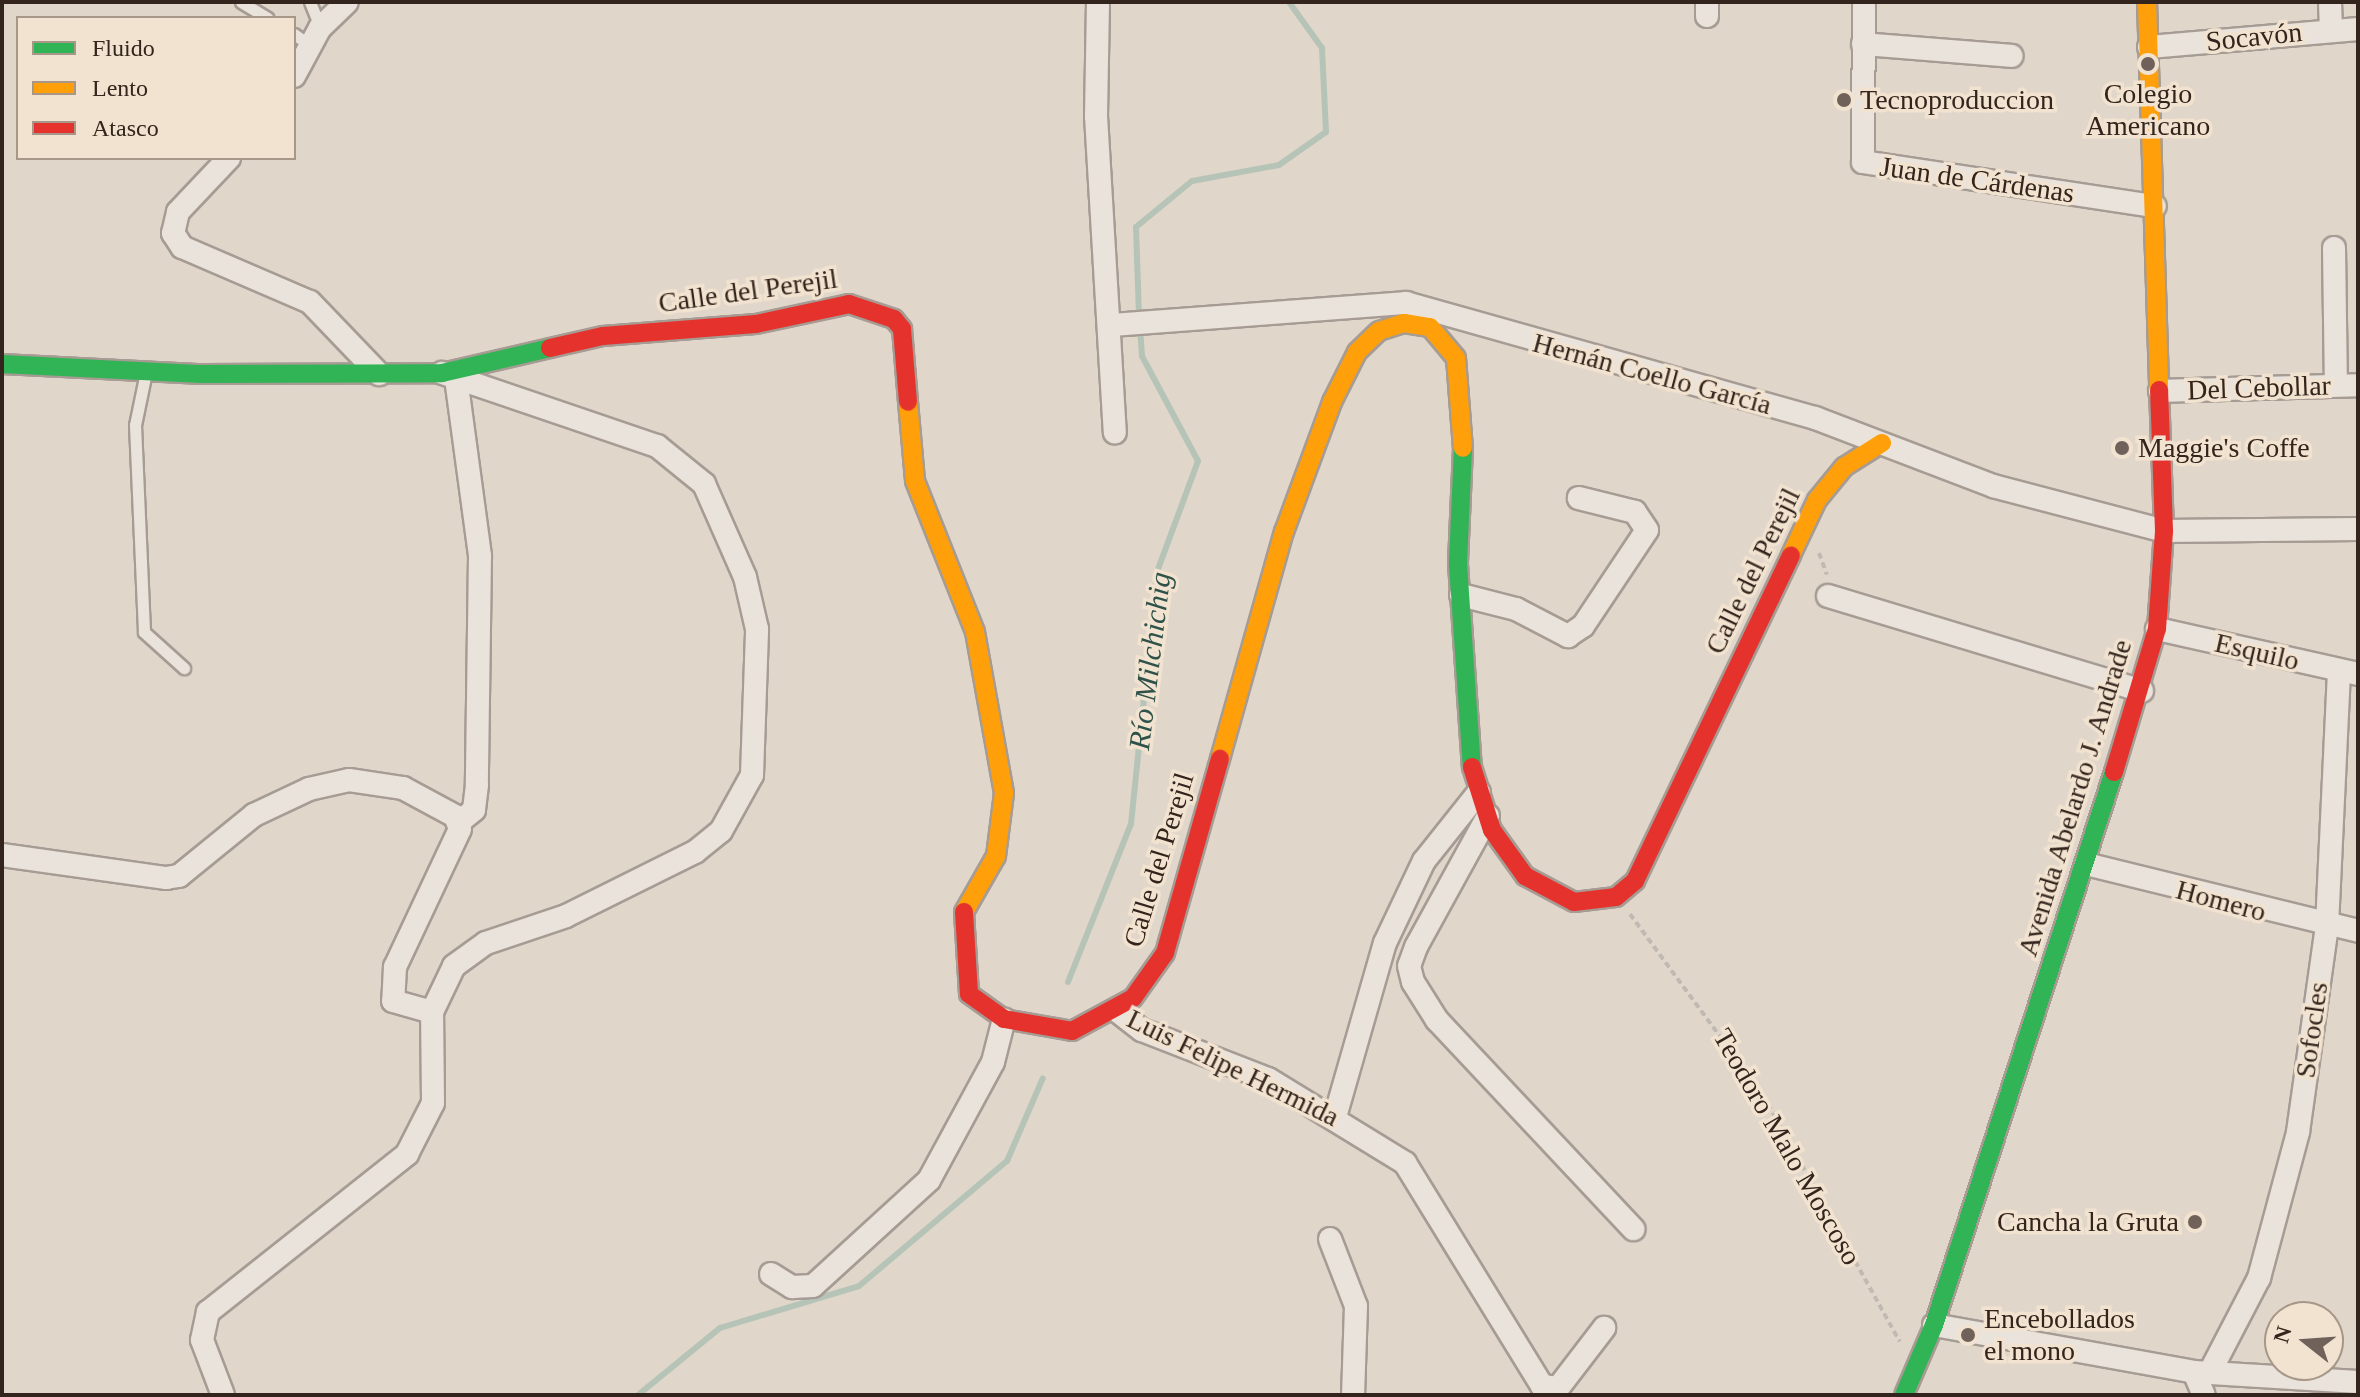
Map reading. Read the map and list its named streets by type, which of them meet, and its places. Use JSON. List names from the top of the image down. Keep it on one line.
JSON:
{"streets":{"street":["Socavón","Juan de Cárdenas","Calle del Perejil","Hernán Coello García","Del Cebollar","Esquilo","Avenida Abelardo J. Andrade","Homero","Sofocles","Luis Felipe Hermida"],"path":["Teodoro Malo Moscoso"]},"crossings":[["Socavón","Avenida Abelardo J. Andrade"],["Juan de Cárdenas","Avenida Abelardo J. Andrade"],["Calle del Perejil","Hernán Coello García"],["Calle del Perejil","Luis Felipe Hermida"],["Calle del Perejil","Teodoro Malo Moscoso"],["Hernán Coello García","Avenida Abelardo J. Andrade"],["Del Cebollar","Avenida Abelardo J. Andrade"],["Esquilo","Avenida Abelardo J. Andrade"],["Esquilo","Sofocles"],["Avenida Abelardo J. Andrade","Homero"],["Avenida Abelardo J. Andrade","Teodoro Malo Moscoso"],["Homero","Sofocles"]],"water":["Río Milchichig"],"places":["Colegio Americano","Tecnoproduccion","Maggie's Coffe","Cancha la Gruta","Encebollados el mono"],"legend":["Fluido","Lento","Atasco"],"north":"left"}
